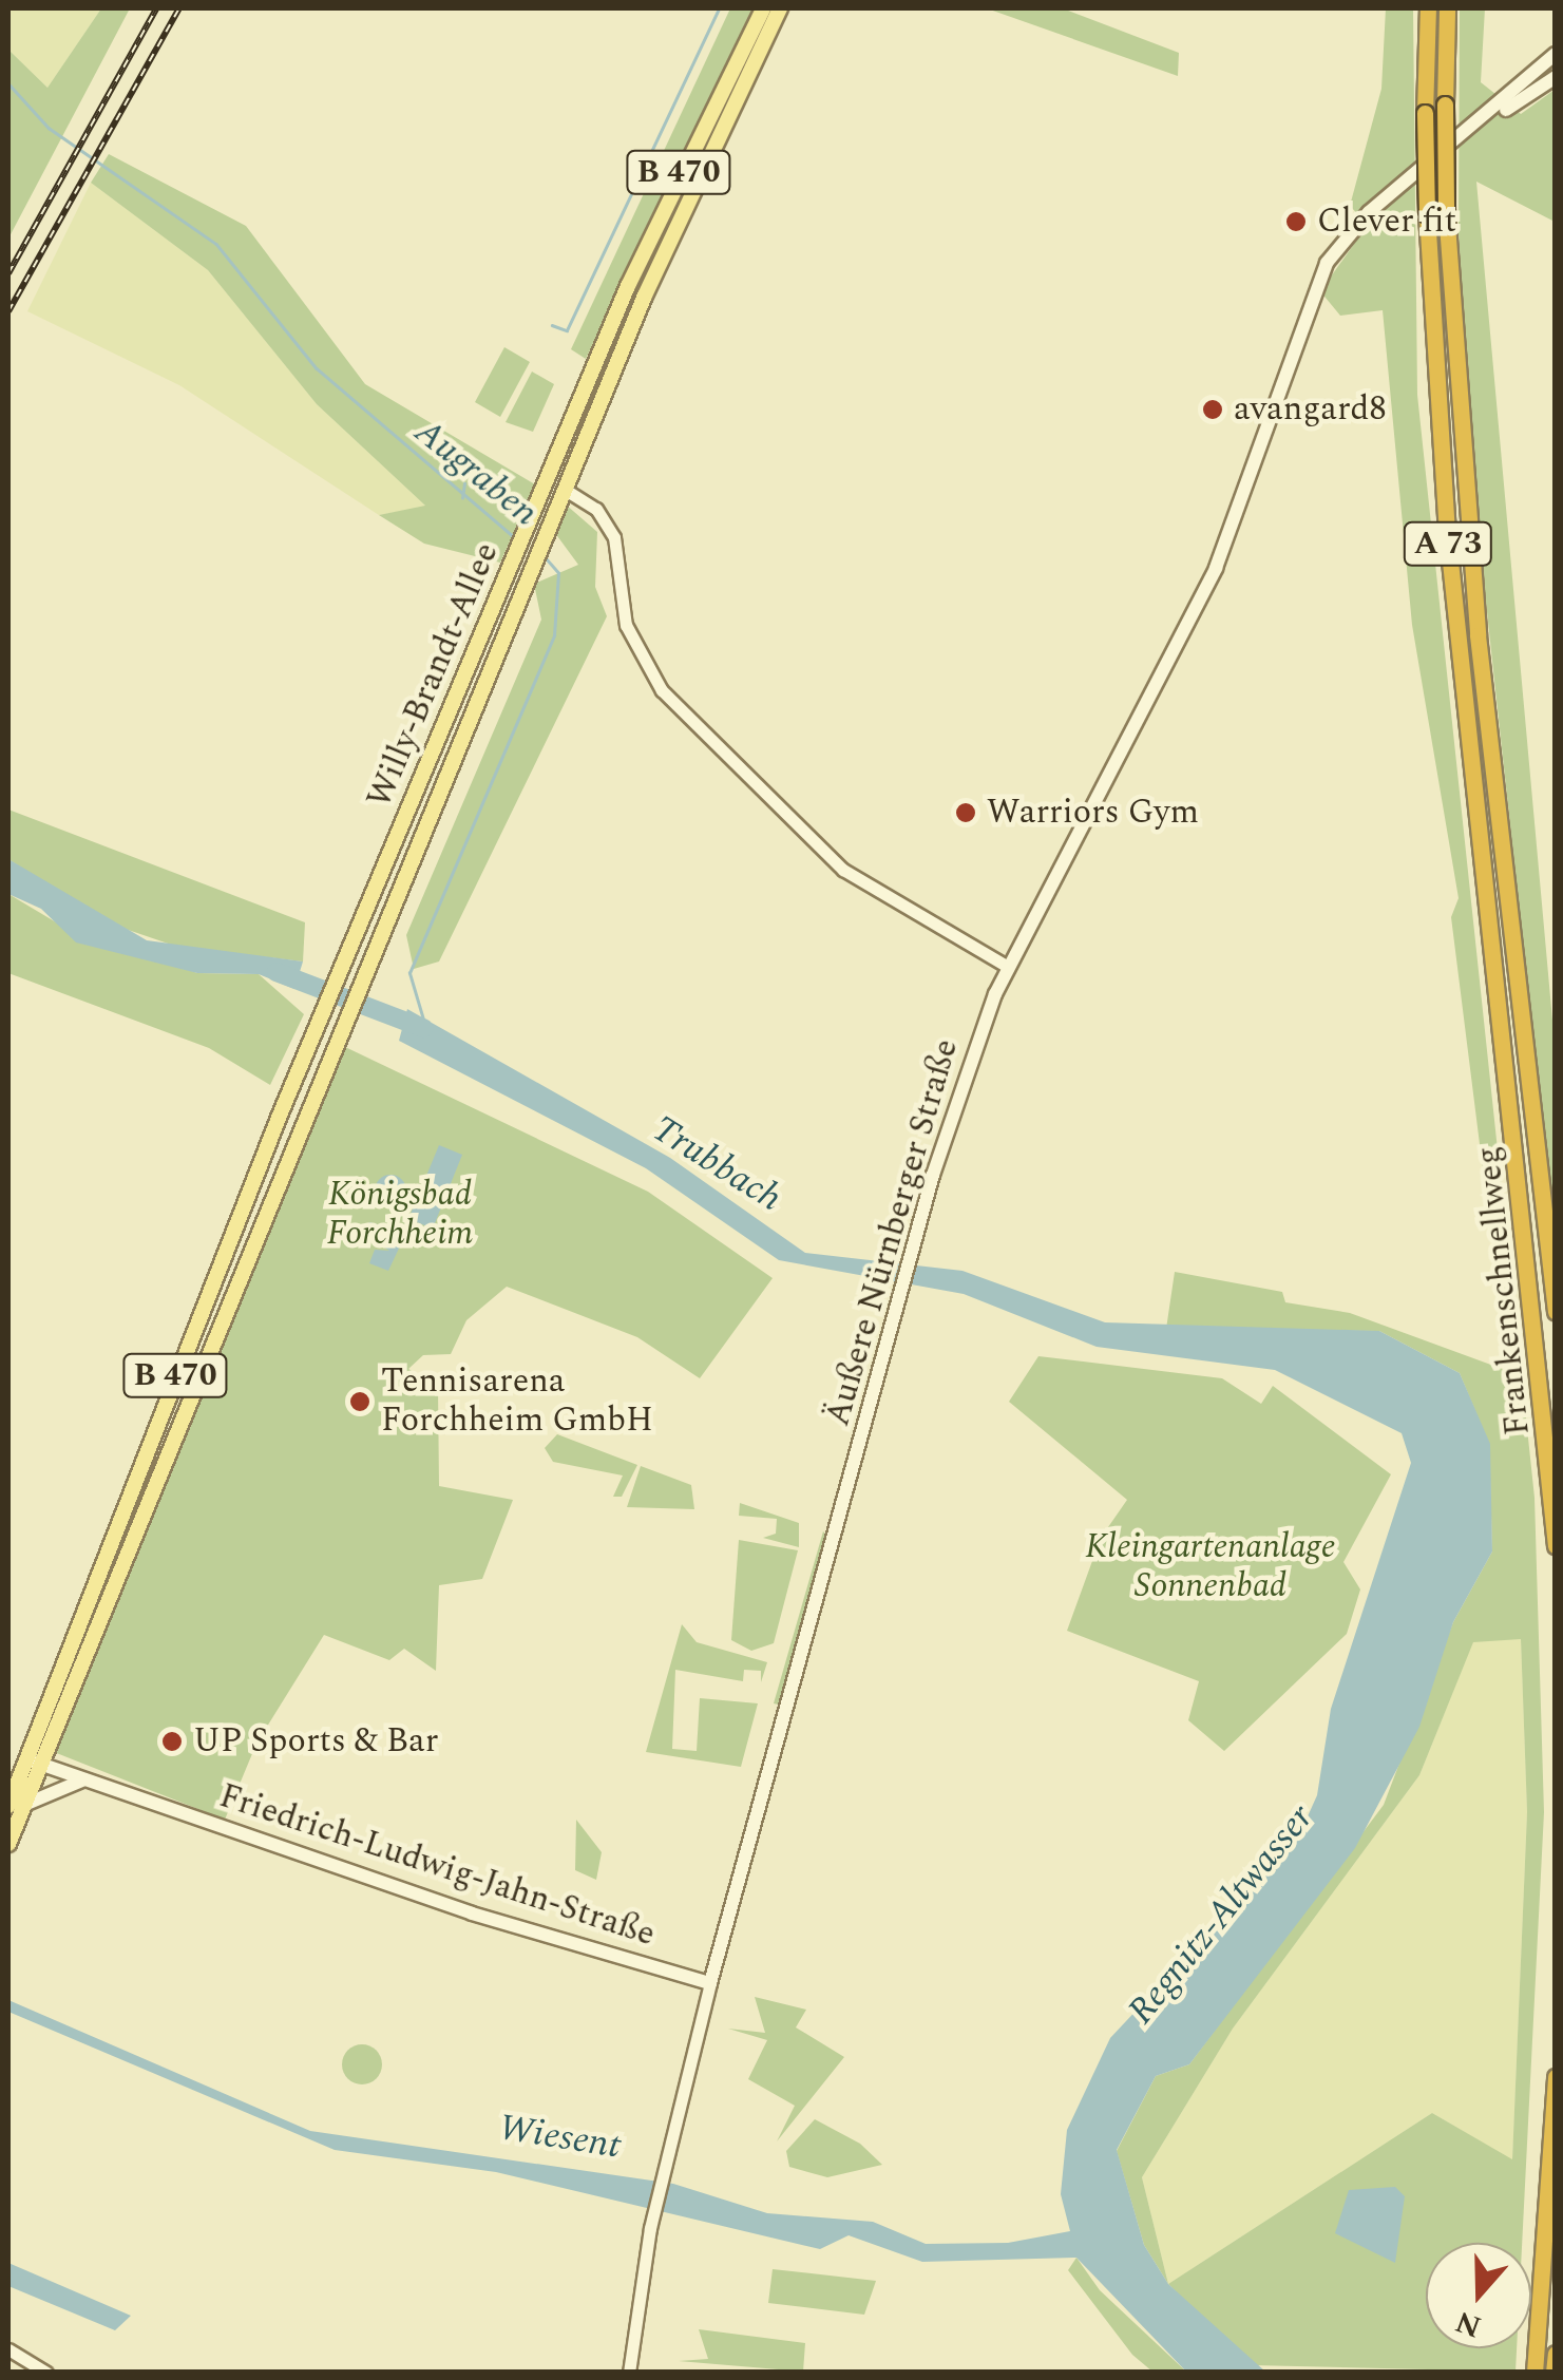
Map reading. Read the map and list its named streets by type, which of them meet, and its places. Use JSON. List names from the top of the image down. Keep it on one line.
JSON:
{"streets":{"highway":["A 73","Frankenschnellweg"],"main road":["B 470","Willy-Brandt-Allee","Äußere Nürnberger Straße","Friedrich-Ludwig-Jahn-Straße"]},"crossings":[["B 470","Willy-Brandt-Allee"],["B 470","Friedrich-Ludwig-Jahn-Straße"],["Äußere Nürnberger Straße","Friedrich-Ludwig-Jahn-Straße"]],"water":["Augraben","Trubbach","Regnitz-Altwasser","Wiesent"],"parks":["Königsbad Forchheim","Kleingartenanlage Sonnenbad"],"places":["Clever fit","avangard8","Warriors Gym","Tennisarena Forchheim GmbH","UP Sports & Bar"],"north":"bottom"}
